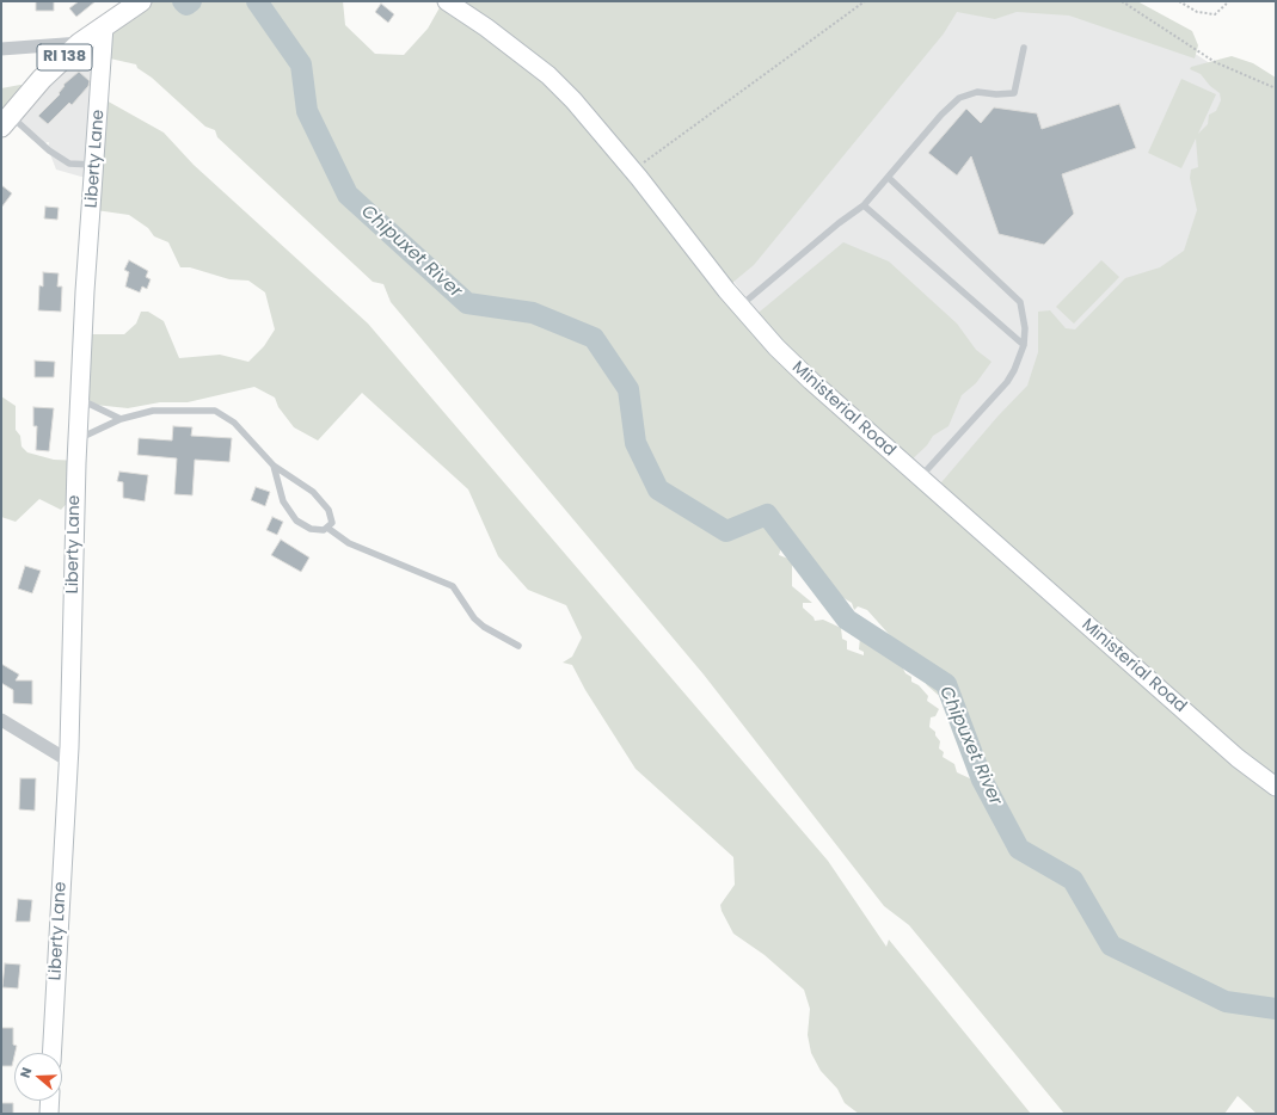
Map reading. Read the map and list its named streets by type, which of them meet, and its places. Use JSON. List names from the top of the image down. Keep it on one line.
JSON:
{"streets":{"main road":["RI 138","Liberty Lane","Ministerial Road"]},"crossings":[["RI 138","Liberty Lane"]],"water":["Chipuxet River"],"north":"left"}
